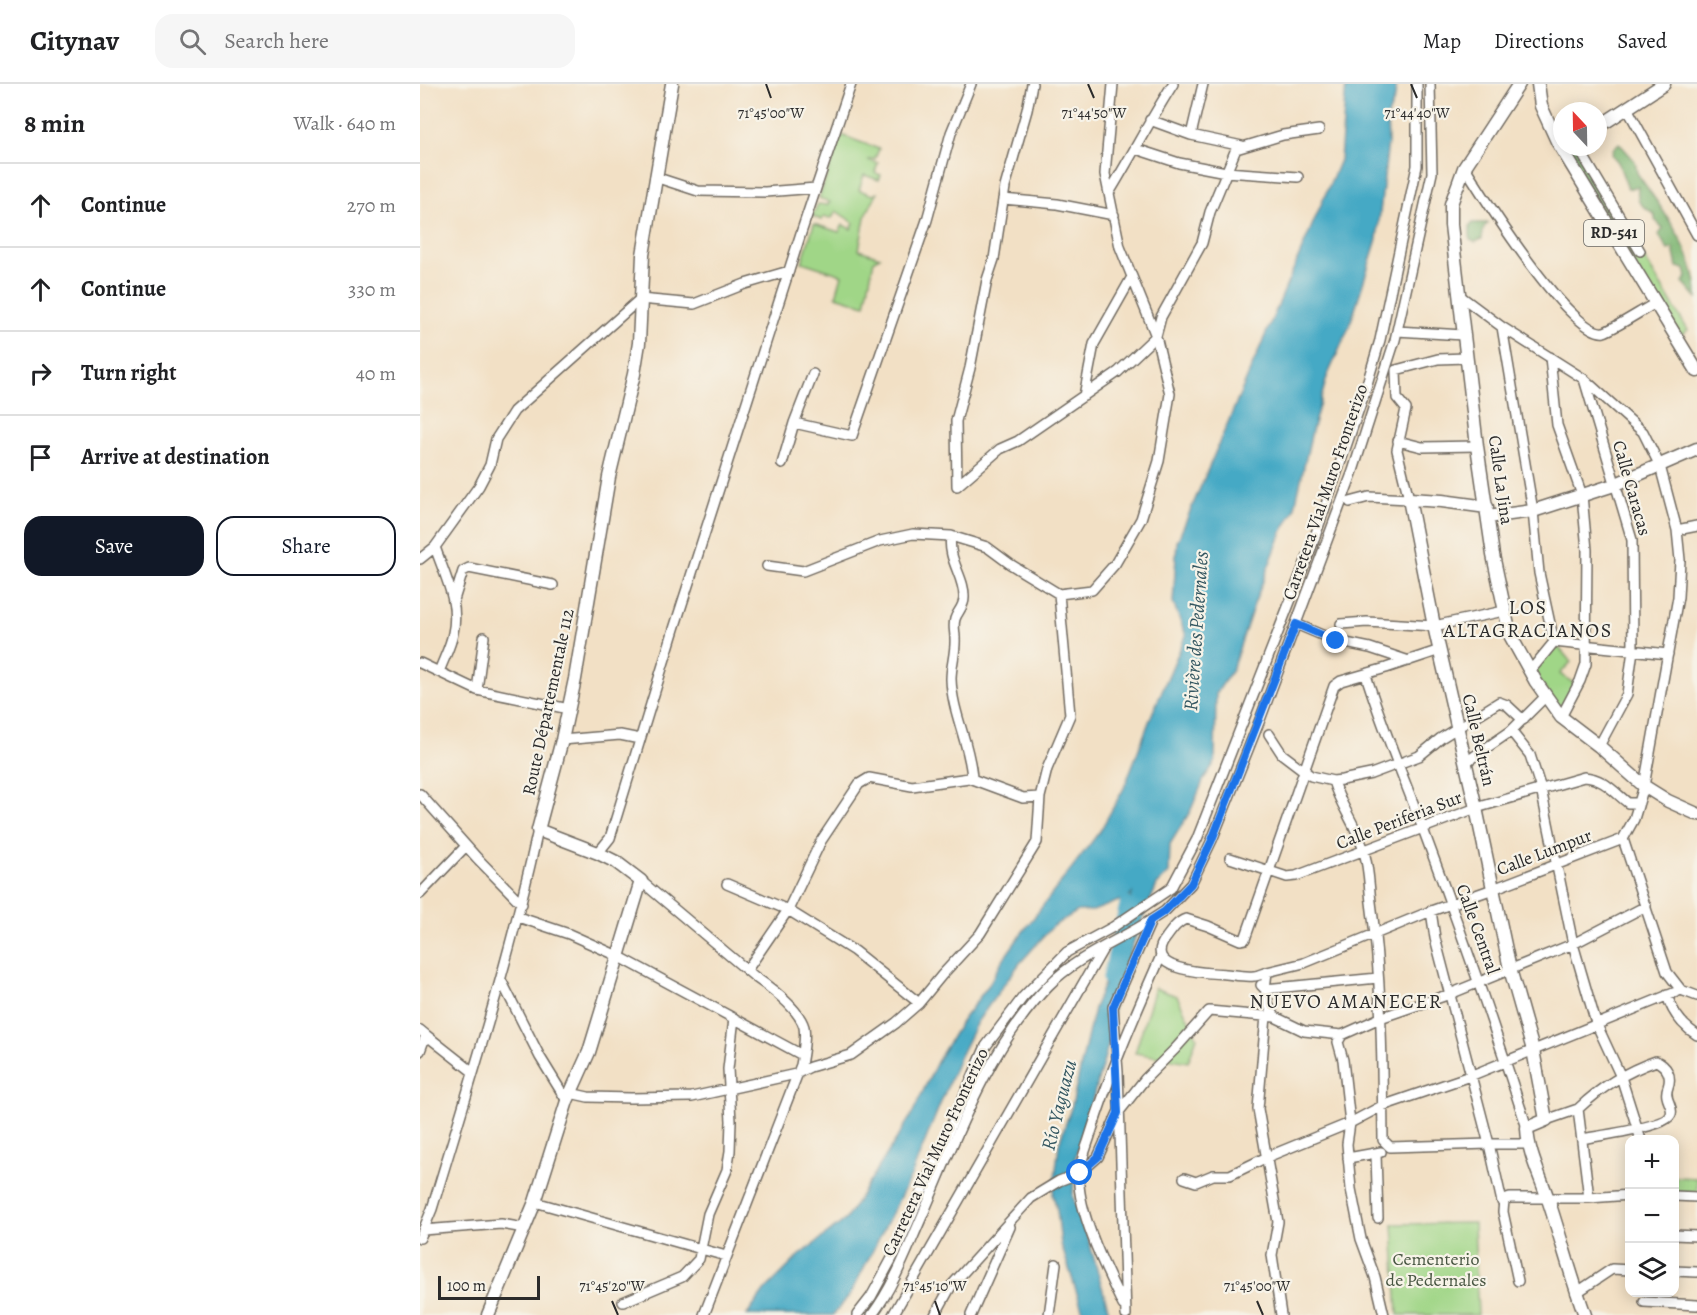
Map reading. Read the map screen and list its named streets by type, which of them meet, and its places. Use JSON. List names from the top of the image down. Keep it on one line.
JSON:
{"streets":{"main road":["RD-541","Calle La Jina","Route Départementale 112","Calle Beltrán","Calle Central"],"street":["Calle Caracas","Carretera Vial Muro Fronterizo","Calle Periferia Sur","Calle Lumpur"]},"crossings":[["Calle La Jina","Calle Caracas"],["Calle La Jina","Calle Beltrán"],["Calle Beltrán","Calle Periferia Sur"],["Calle Beltrán","Calle Lumpur"],["Calle Periferia Sur","Calle Central"],["Calle Lumpur","Calle Central"]],"districts":["LOS ALTAGRACIANOS","NUEVO AMANECER"],"water":["Rivière des Pedernales","Río Yaguazu"],"parks":["Cementerio de Pedernales"],"scale_bar":"100 m","north":"top","page":{"header":"Citynav","search":"Search here","nav":["Map","Directions","Saved"],"heading":["8 min","Walk · 640 m"],"list":[["Continue","270 m"],["Continue","330 m"],["Turn right","40 m"],"Arrive at destination"],"buttons":["Save","Share"],"map_buttons":["+","−"],"scale":"100 m"},"coordinates":["71°45'00\"W","71°44'50\"W","71°44'40\"W","71°45'20\"W","71°45'10\"W"]}
